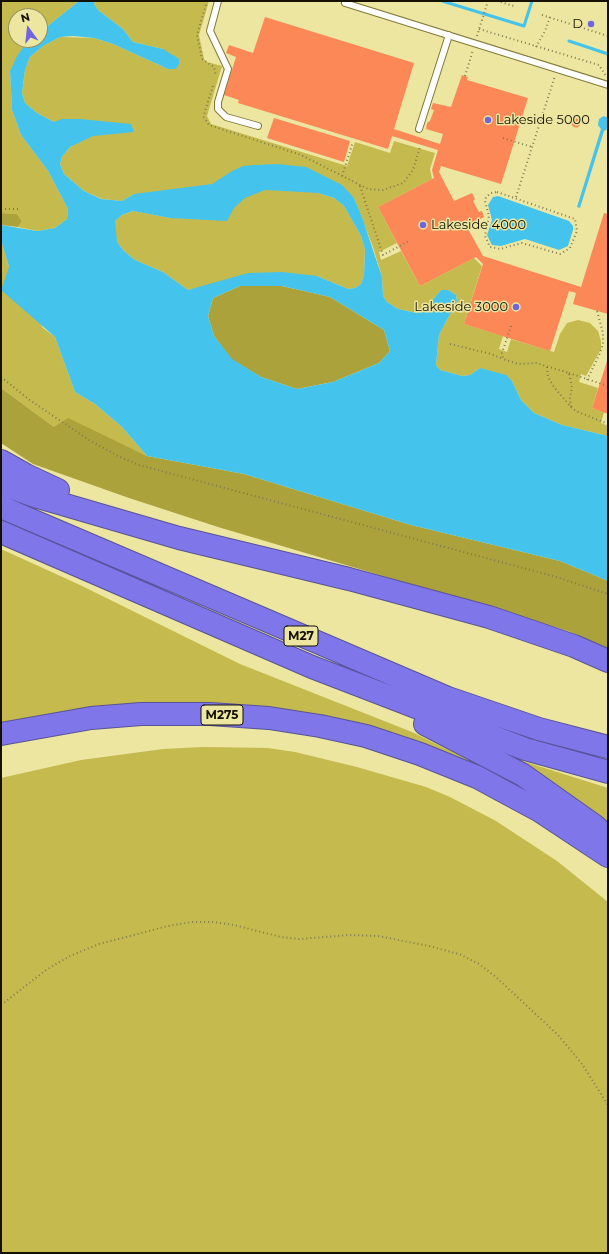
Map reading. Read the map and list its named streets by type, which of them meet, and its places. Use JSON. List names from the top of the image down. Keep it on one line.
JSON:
{"streets":{"highway":["M27","M275"]},"places":["D","Lakeside 5000","Lakeside 4000","Lakeside 3000"],"north":"top"}
